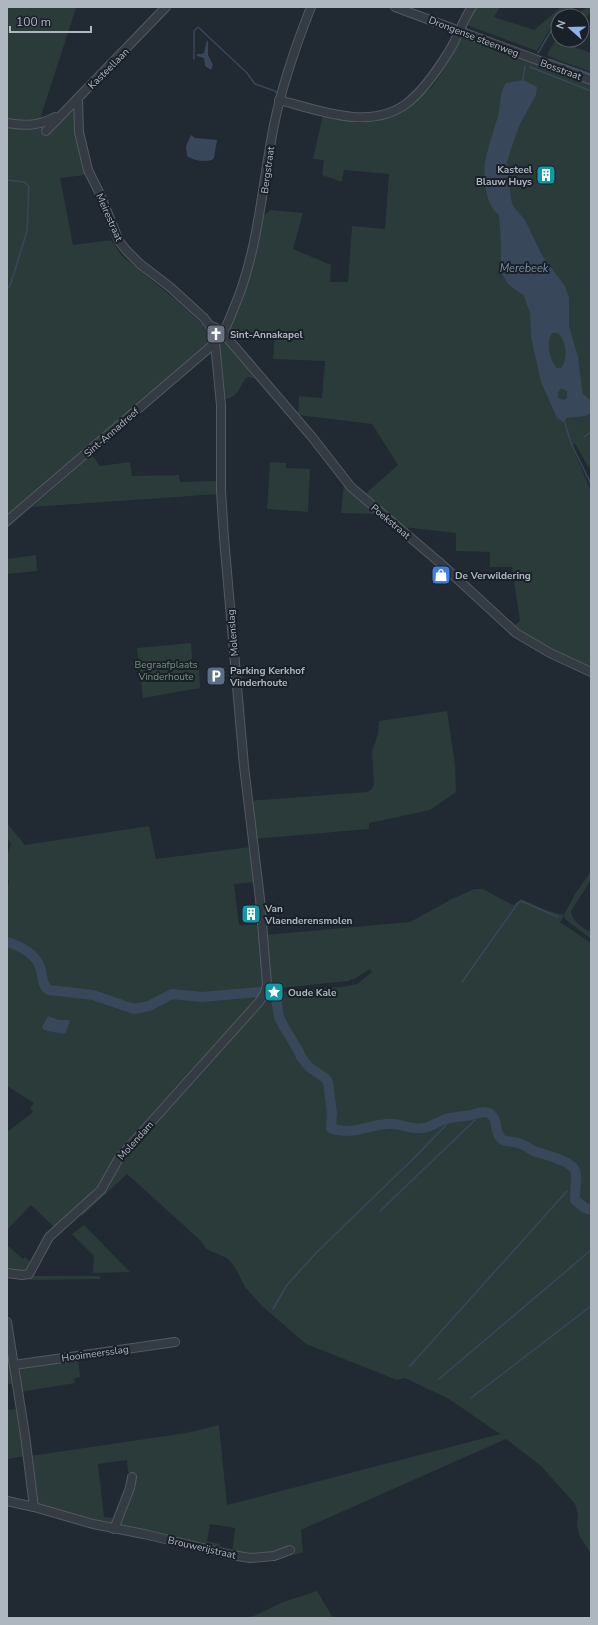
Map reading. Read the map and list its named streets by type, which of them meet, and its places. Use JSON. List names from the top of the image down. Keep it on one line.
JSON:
{"streets":{"street":["Drongense steenweg","Kasteellaan","Bosstraat","Bergstraat","Meirestraat","Sint-Annadreef","Poekstraat","Molenslag","Molendam","Hooimeersslag","Brouwerijstraat"]},"crossings":[["Drongense steenweg","Bosstraat"],["Kasteellaan","Meirestraat"],["Bergstraat","Meirestraat"],["Bergstraat","Poekstraat"],["Meirestraat","Sint-Annadreef"],["Meirestraat","Poekstraat"],["Meirestraat","Molenslag"],["Sint-Annadreef","Molenslag"],["Molenslag","Molendam"]],"water":["Merebeek"],"parks":["Begraafplaats Vinderhoute"],"places":{"building":["Kasteel Blauw Huys","Van Vlaenderensmolen"],"church":["Sint-Annakapel"],"shop":["De Verwildering"],"parking":["Parking Kerkhof Vinderhoute"],"place":["Oude Kale"]},"scale_bar":"100 m","north":"left"}
